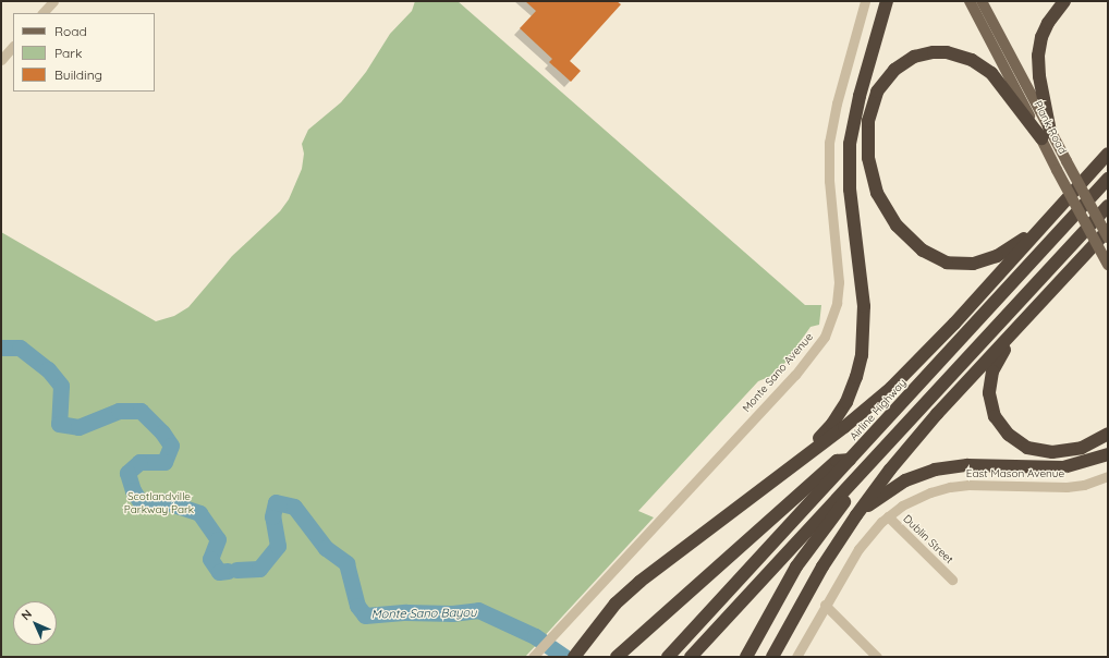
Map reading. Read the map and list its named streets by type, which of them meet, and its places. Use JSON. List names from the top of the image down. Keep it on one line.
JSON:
{"streets":{"highway":["Airline Highway"],"main road":["Plank Road"],"street":["Monte Sano Avenue","East Mason Avenue","Dublin Street"]},"crossings":[["East Mason Avenue","Dublin Street"]],"water":["Monte Sano Bayou"],"parks":["Scotlandville Parkway Park"],"legend":["Road","Park","Building"],"north":"top left"}
